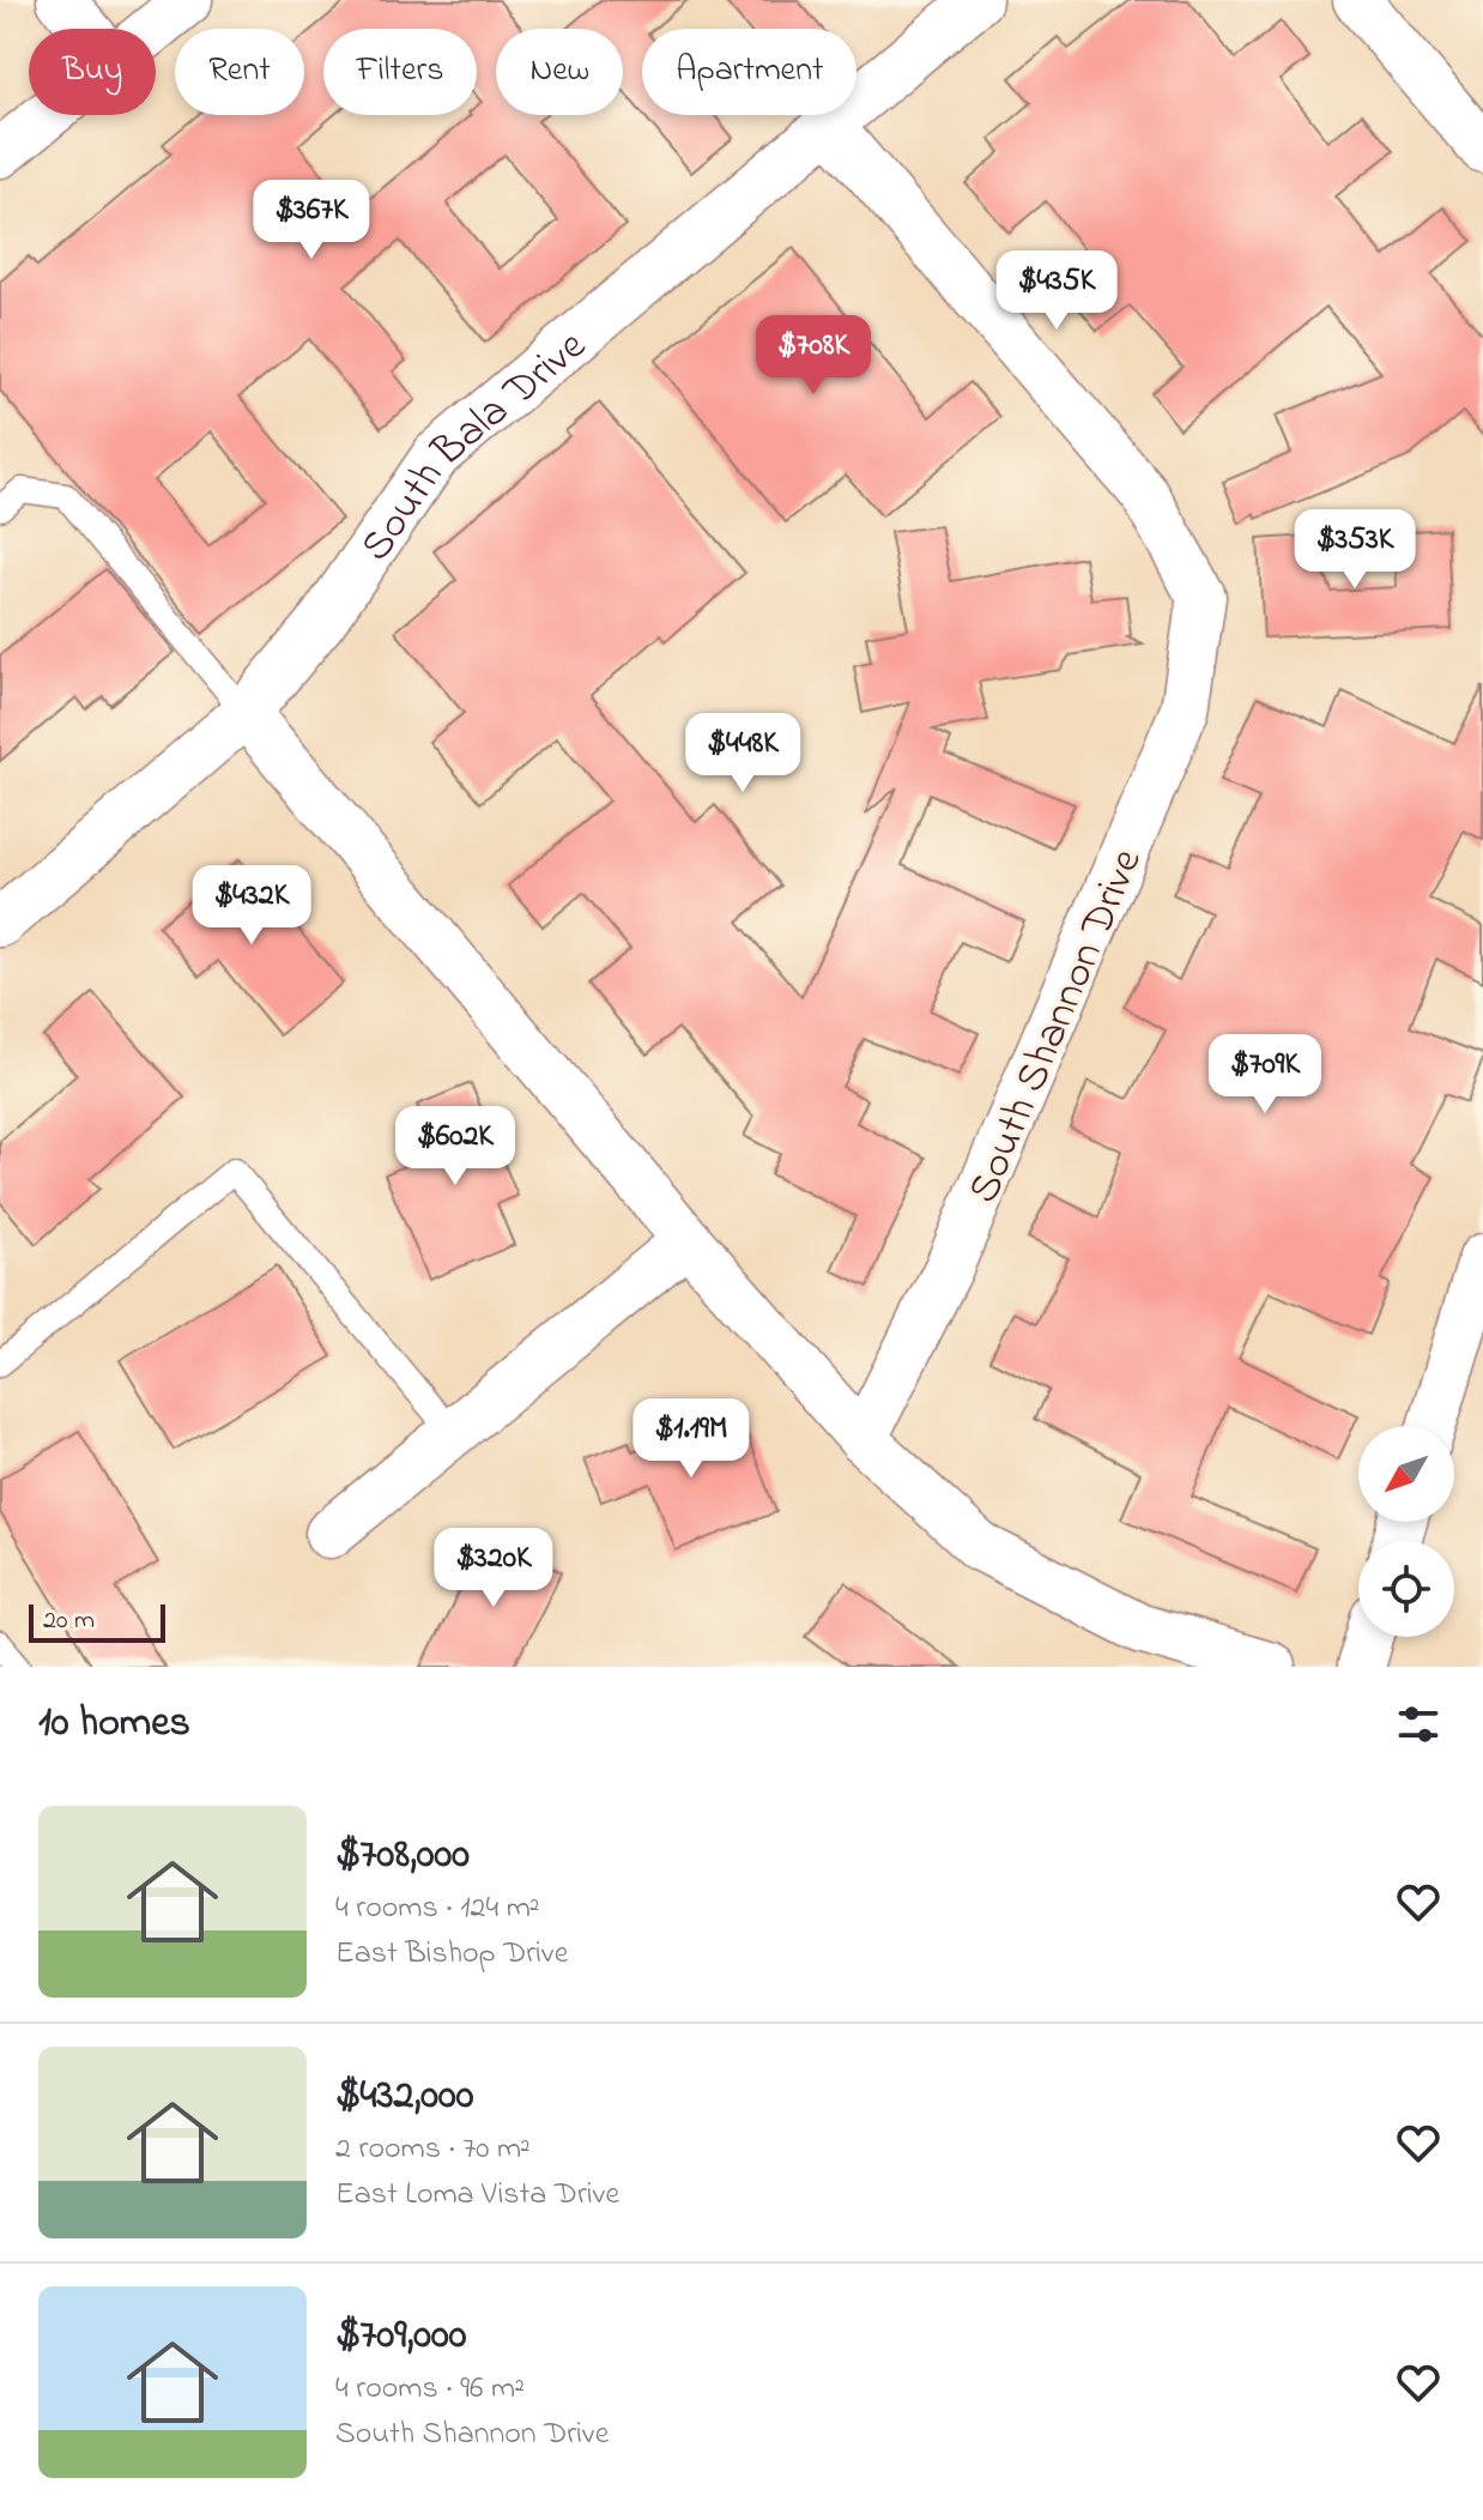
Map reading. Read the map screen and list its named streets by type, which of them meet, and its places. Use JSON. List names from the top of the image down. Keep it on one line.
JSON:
{"streets":{"street":["South Bala Drive","South Shannon Drive"]},"crossings":[["South Bala Drive","South Shannon Drive"]],"scale_bar":"20 m","north":"bottom left","page":{"chip":["Buy","Rent","Filters","New","Apartment"],"price":["$367K","$435K","$708K","$353K","$448K","$432K","$709K","$602K","$1.19M","$320K"],"scale":"20 m","heading":"10 homes","list":[{"name":"$708,000","note":"4 rooms · 124 m² · East Bishop Drive"},{"name":"$432,000","note":"2 rooms · 70 m² · East Loma Vista Drive"},{"name":"$709,000","note":"4 rooms · 96 m² · South Shannon Drive"}]}}
